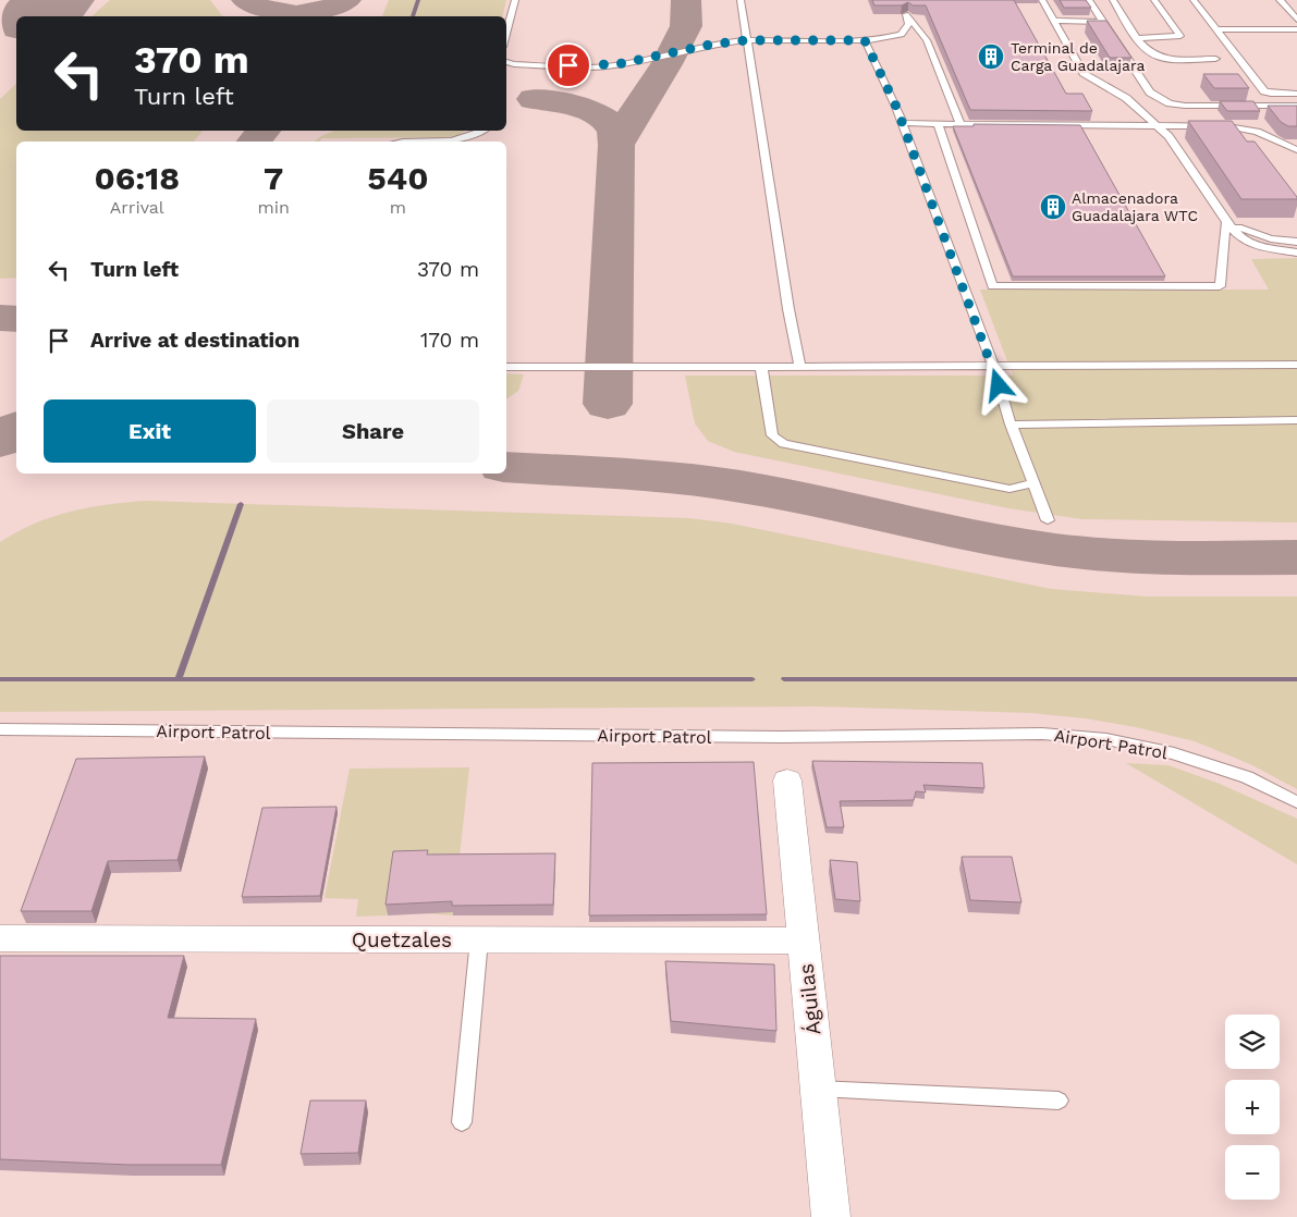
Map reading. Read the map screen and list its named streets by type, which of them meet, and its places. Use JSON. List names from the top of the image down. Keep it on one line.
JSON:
{"streets":{"street":["Quetzales","Águilas"],"lane":["Airport Patrol"]},"crossings":[["Quetzales","Águilas"]],"places":{"building":["Terminal de Carga Guadalajara","Almacenadora Guadalajara WTC"]},"page":{"turn":["370 m","Turn left"],"eta":["06:18","Arrival","7","min","540","m"],"list":[{"name":"Turn left","value":"370 m"},{"name":"Arrive at destination","value":"170 m"}],"buttons":["Exit","Share"],"map_buttons":["+","−"]}}
